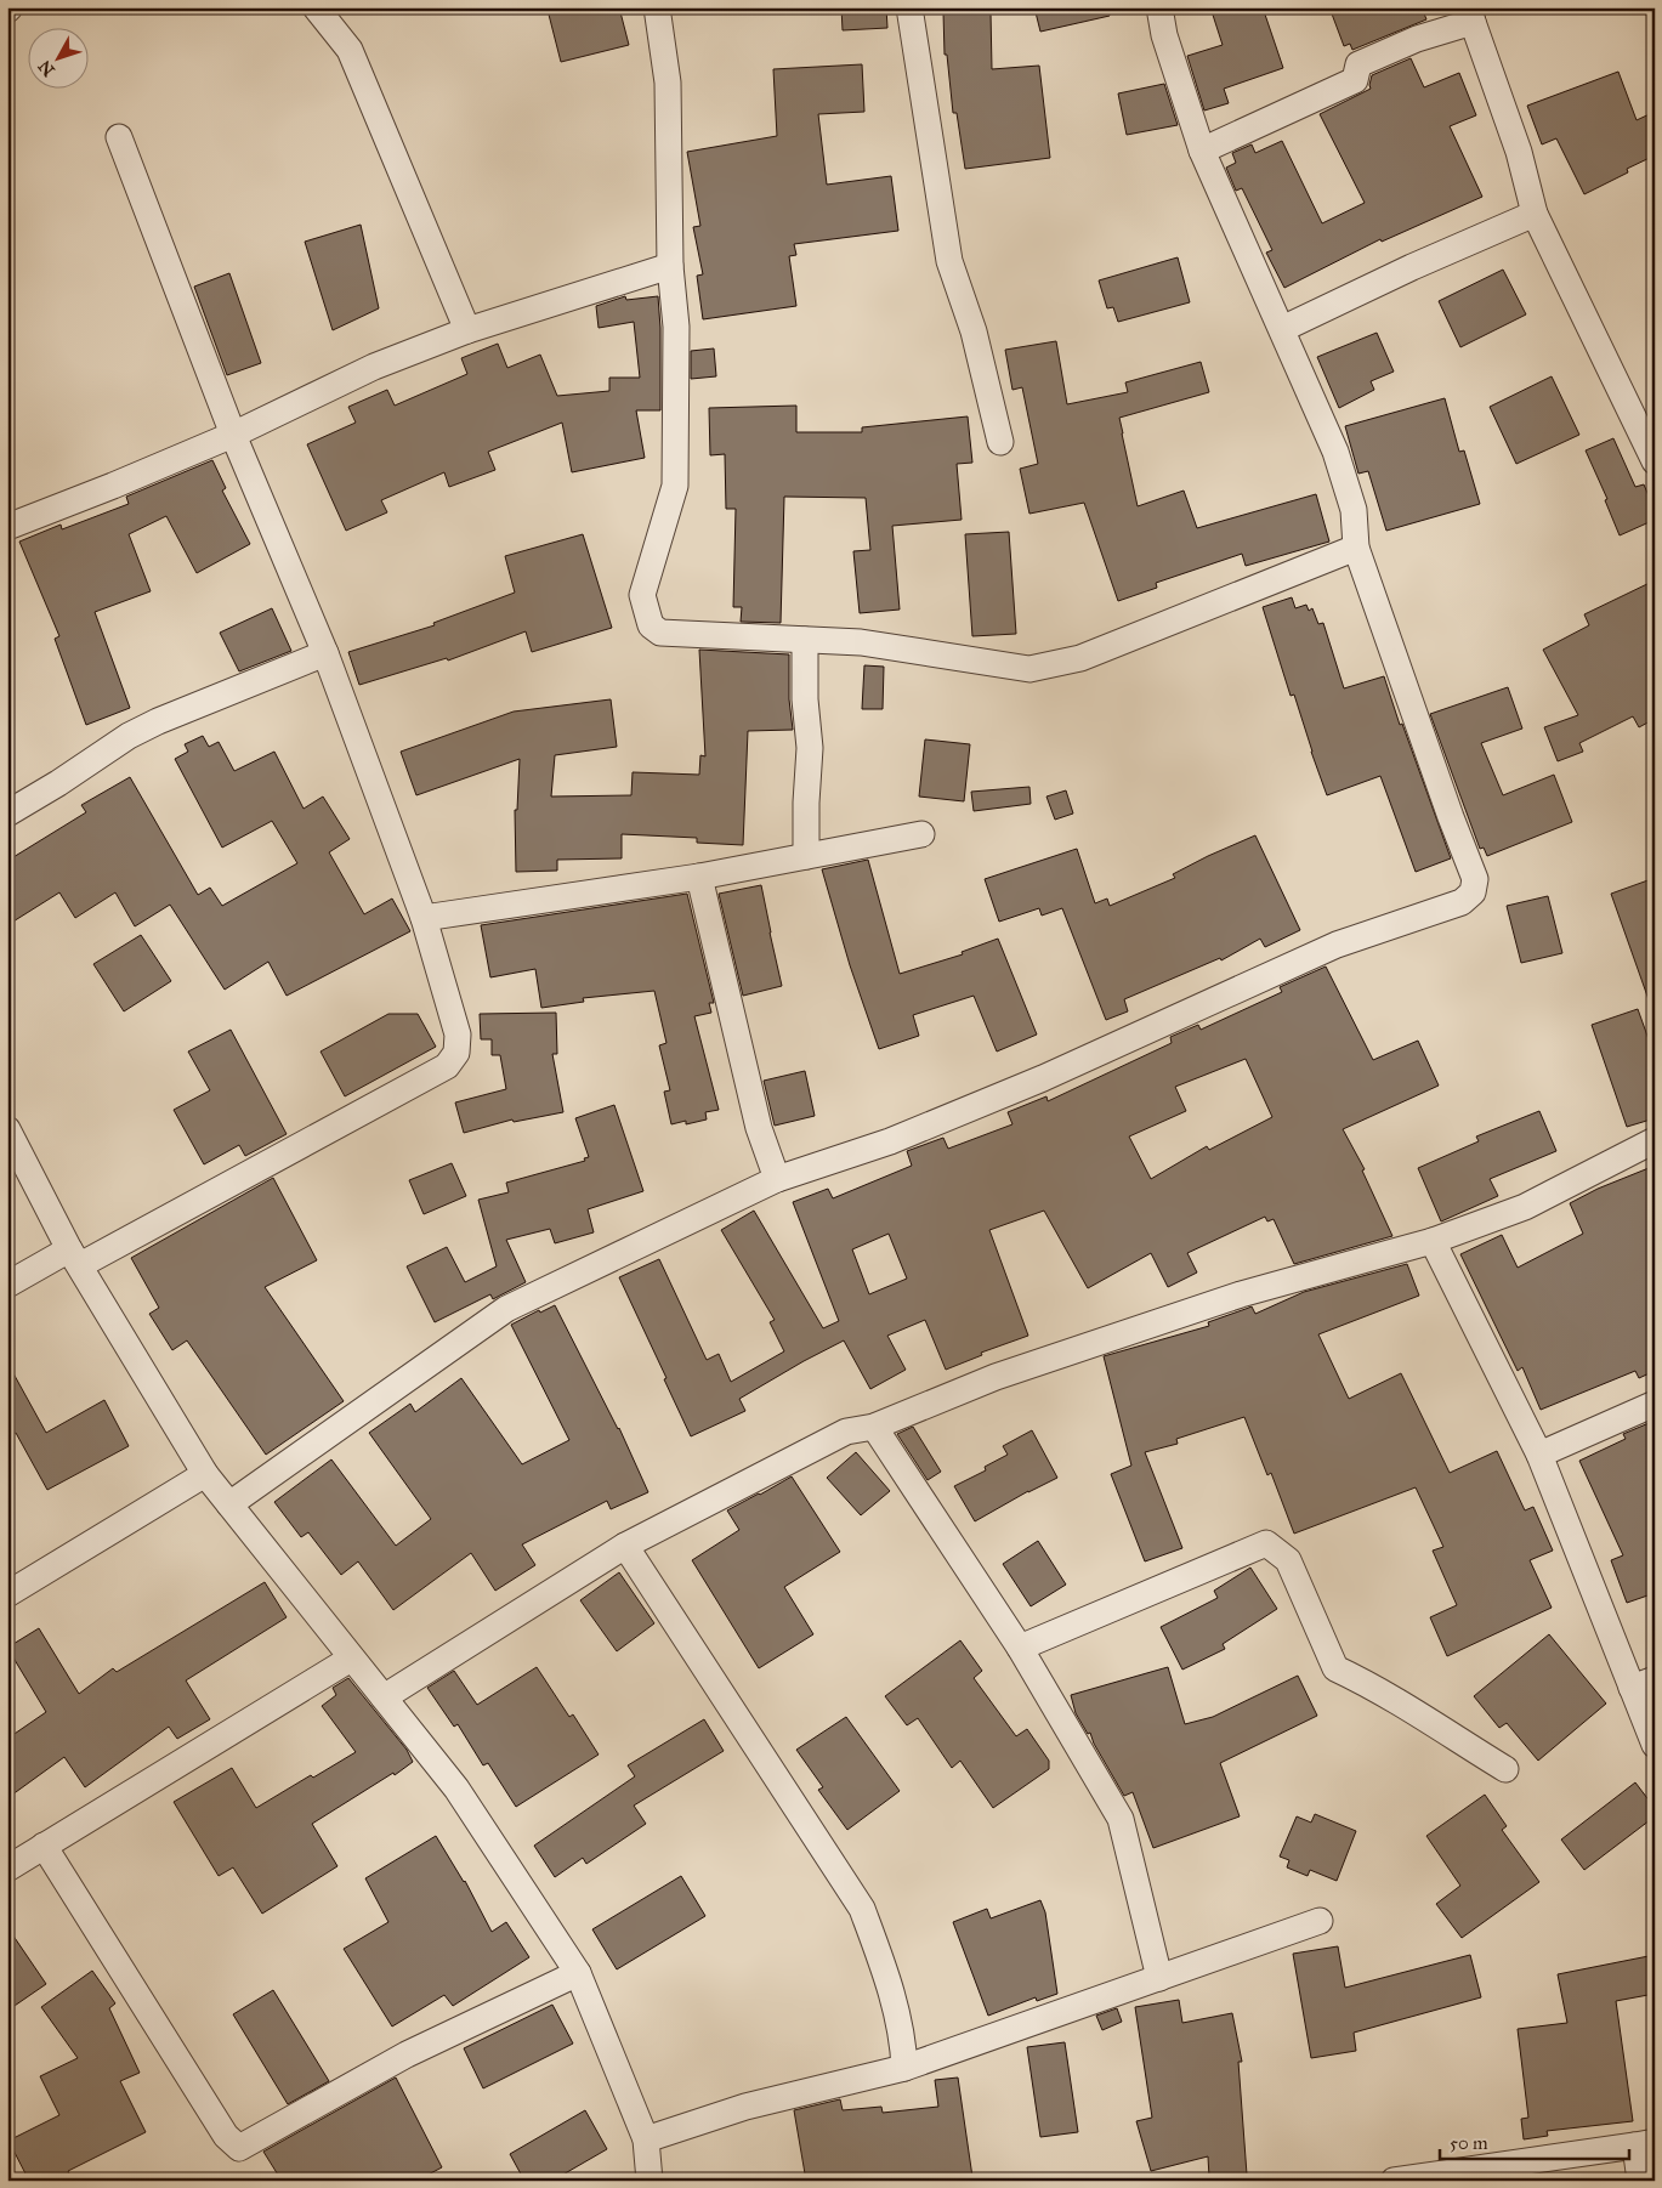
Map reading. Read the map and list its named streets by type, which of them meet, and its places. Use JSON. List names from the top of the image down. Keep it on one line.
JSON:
{"scale_bar":"50 m","north":"bottom left"}
